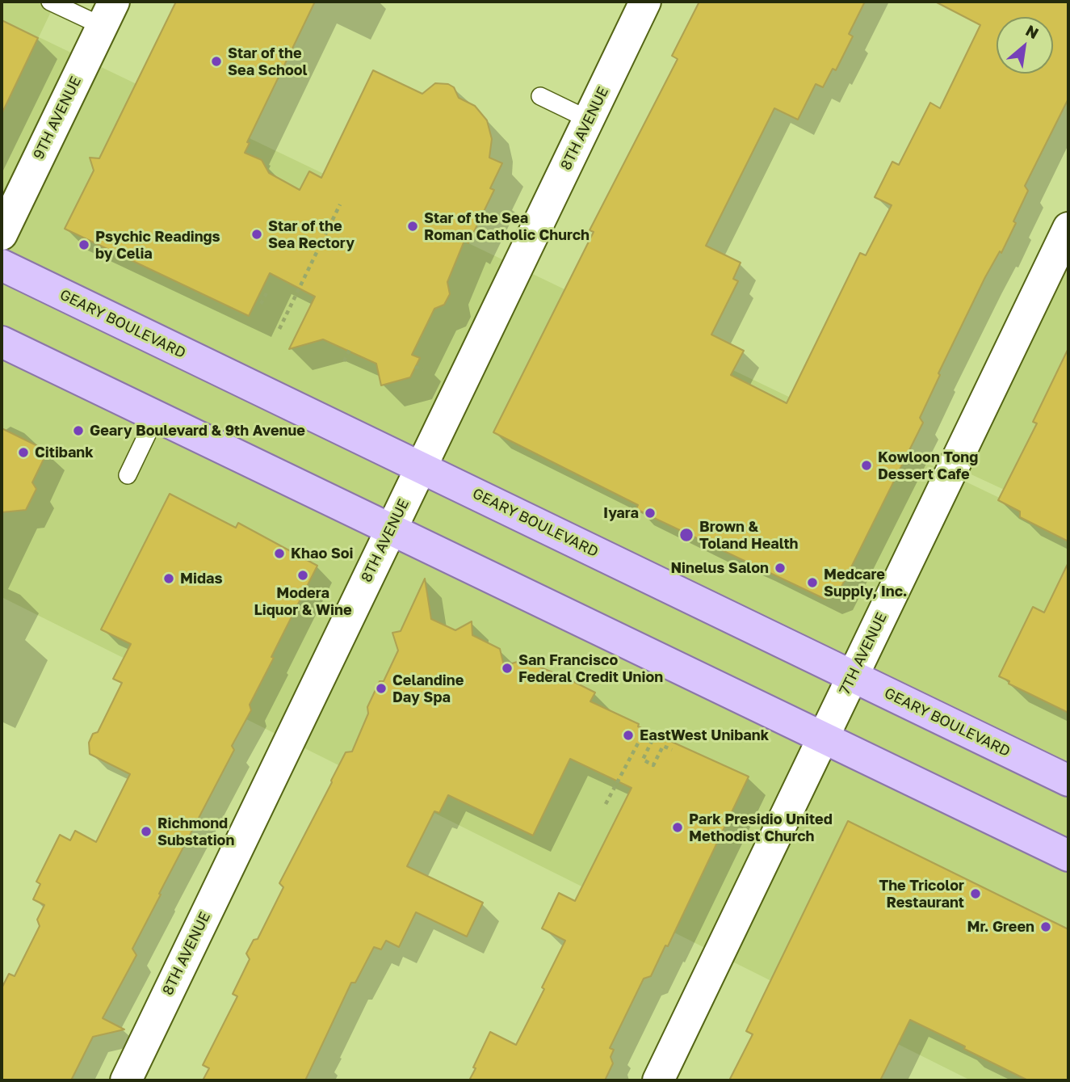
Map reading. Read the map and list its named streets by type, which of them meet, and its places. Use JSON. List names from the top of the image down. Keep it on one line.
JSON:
{"streets":{"main road":["GEARY BOULEVARD"],"street":["9TH AVENUE","8TH AVENUE","7TH AVENUE"]},"crossings":[["8TH AVENUE","GEARY BOULEVARD"],["GEARY BOULEVARD","7TH AVENUE"]],"places":["Star of the Sea School","Star of the Sea Roman Catholic Church","Star of the Sea Rectory","Psychic Readings by Celia","Geary Boulevard & 9th Avenue","Citibank","Kowloon Tong Dessert Cafe","Iyara","Brown & Toland Health","Khao Soi","Ninelus Salon","Modera Liquor & Wine","Midas","Medcare Supply, Inc.","San Francisco Federal Credit Union","Celandine Day Spa","EastWest Unibank","Park Presidio United Methodist Church","Richmond Substation","The Tricolor Restaurant","Mr. Green"],"north":"top right"}
